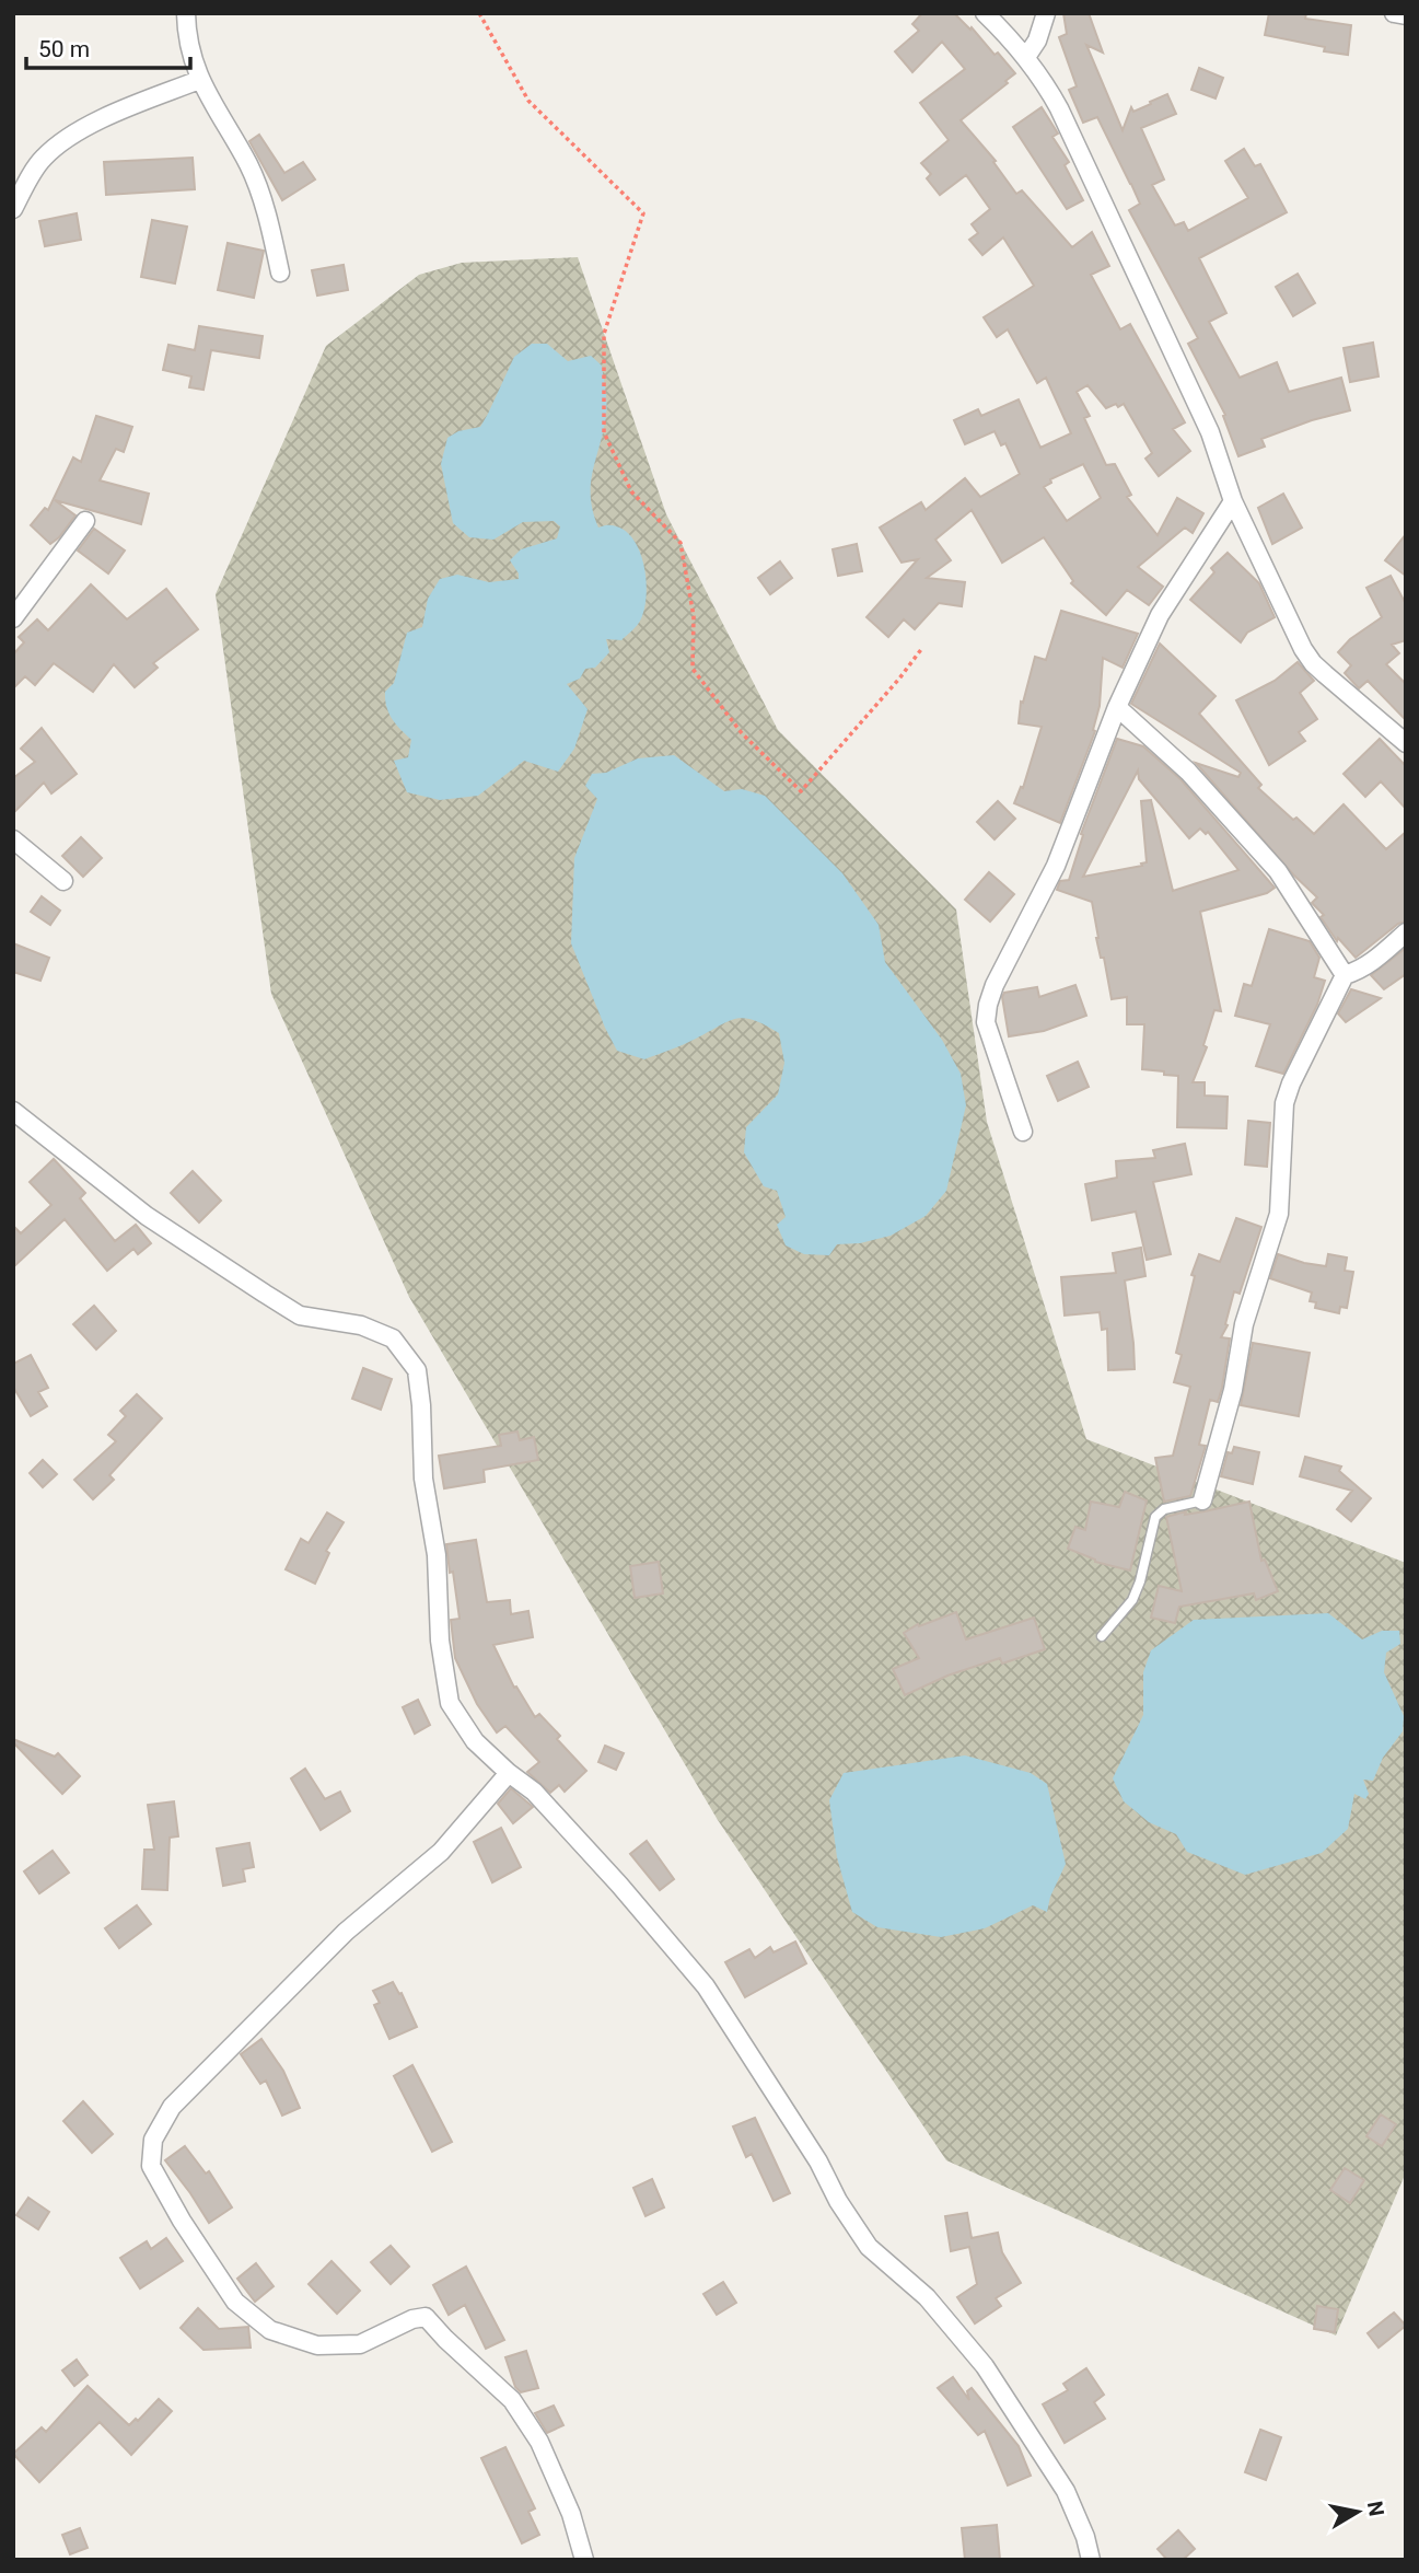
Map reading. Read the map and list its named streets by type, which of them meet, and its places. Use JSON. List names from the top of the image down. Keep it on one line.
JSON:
{"scale_bar":"50 m","north":"right"}
